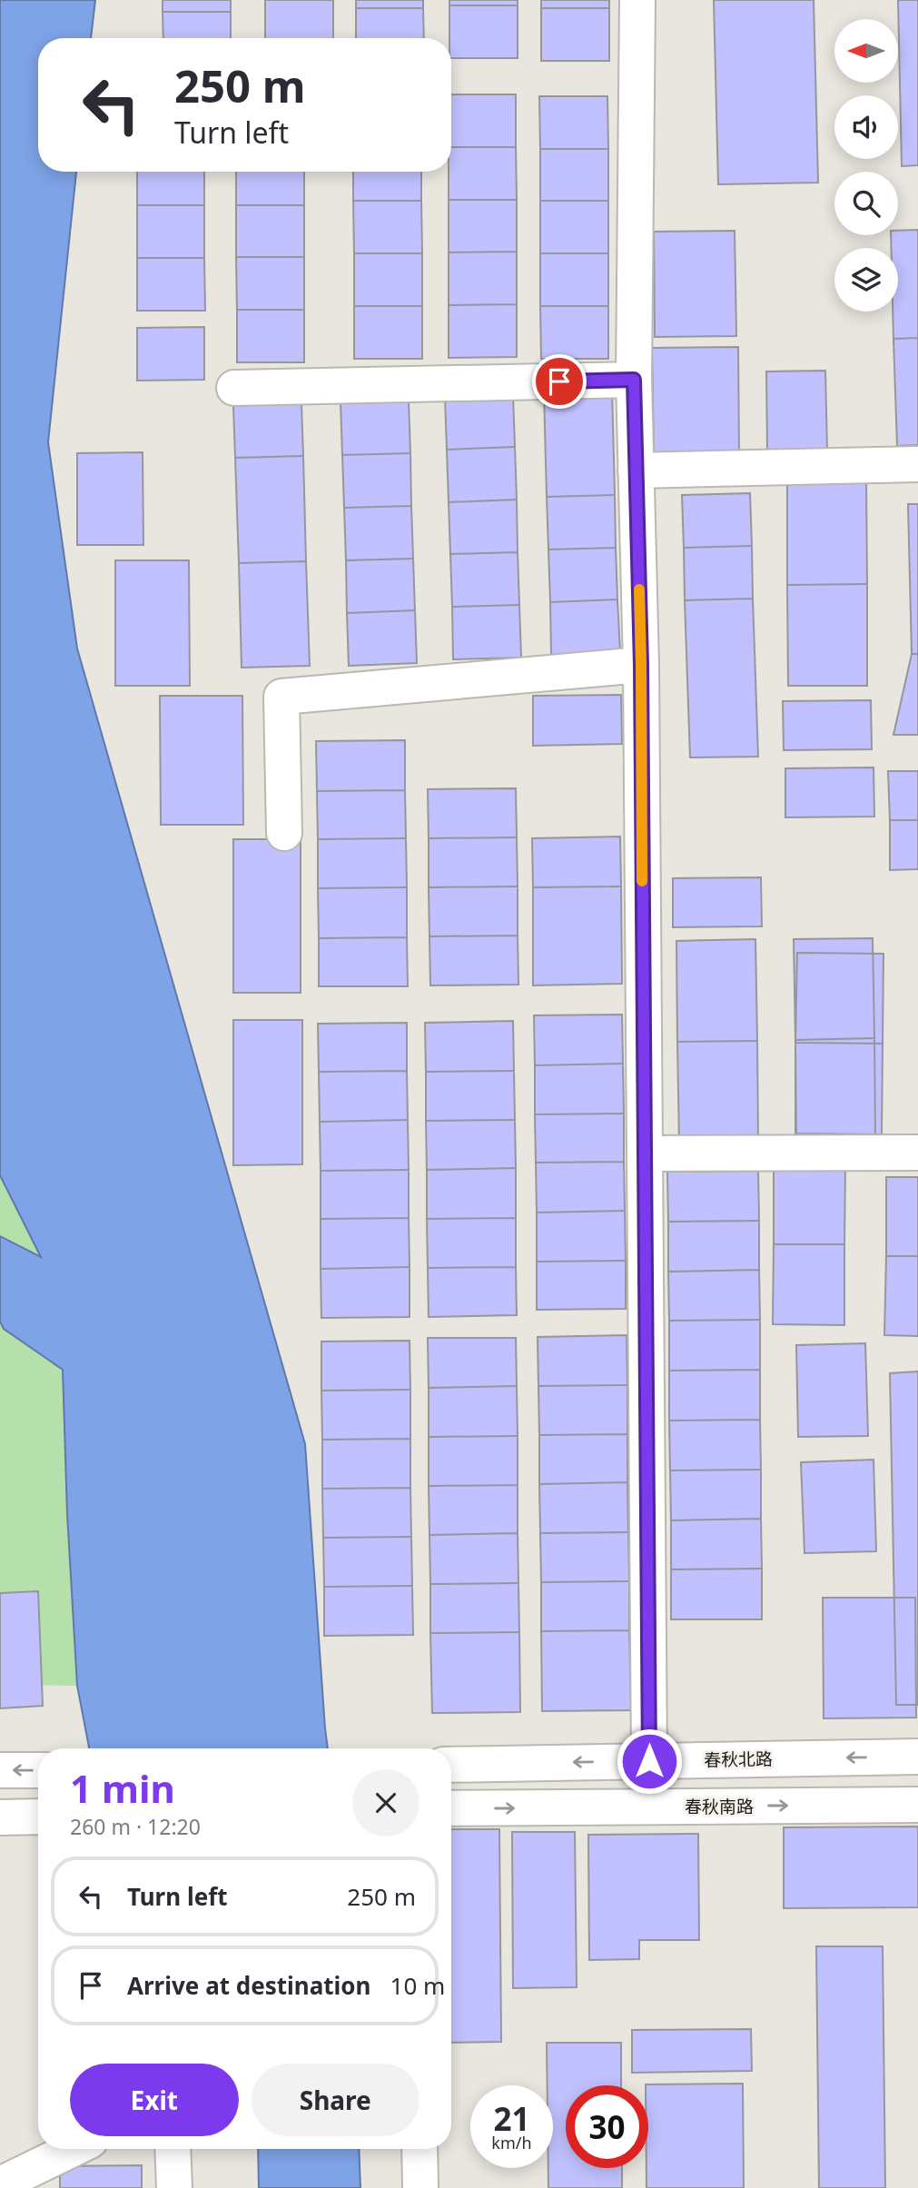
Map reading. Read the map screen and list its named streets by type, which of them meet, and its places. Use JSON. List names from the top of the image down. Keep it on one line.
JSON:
{"streets":{"street":["春秋北路","春秋南路"]},"one_way":["春秋北路","春秋南路"],"north":"left","page":{"turn":["250 m","Turn left"],"heading":["1 min","260 m · 12:20"],"list":[{"name":"Turn left","value":"250 m"},{"name":"Arrive at destination","value":"10 m"}],"buttons":["Exit","Share"],"speed":"21 km/h","limit":"30"}}
